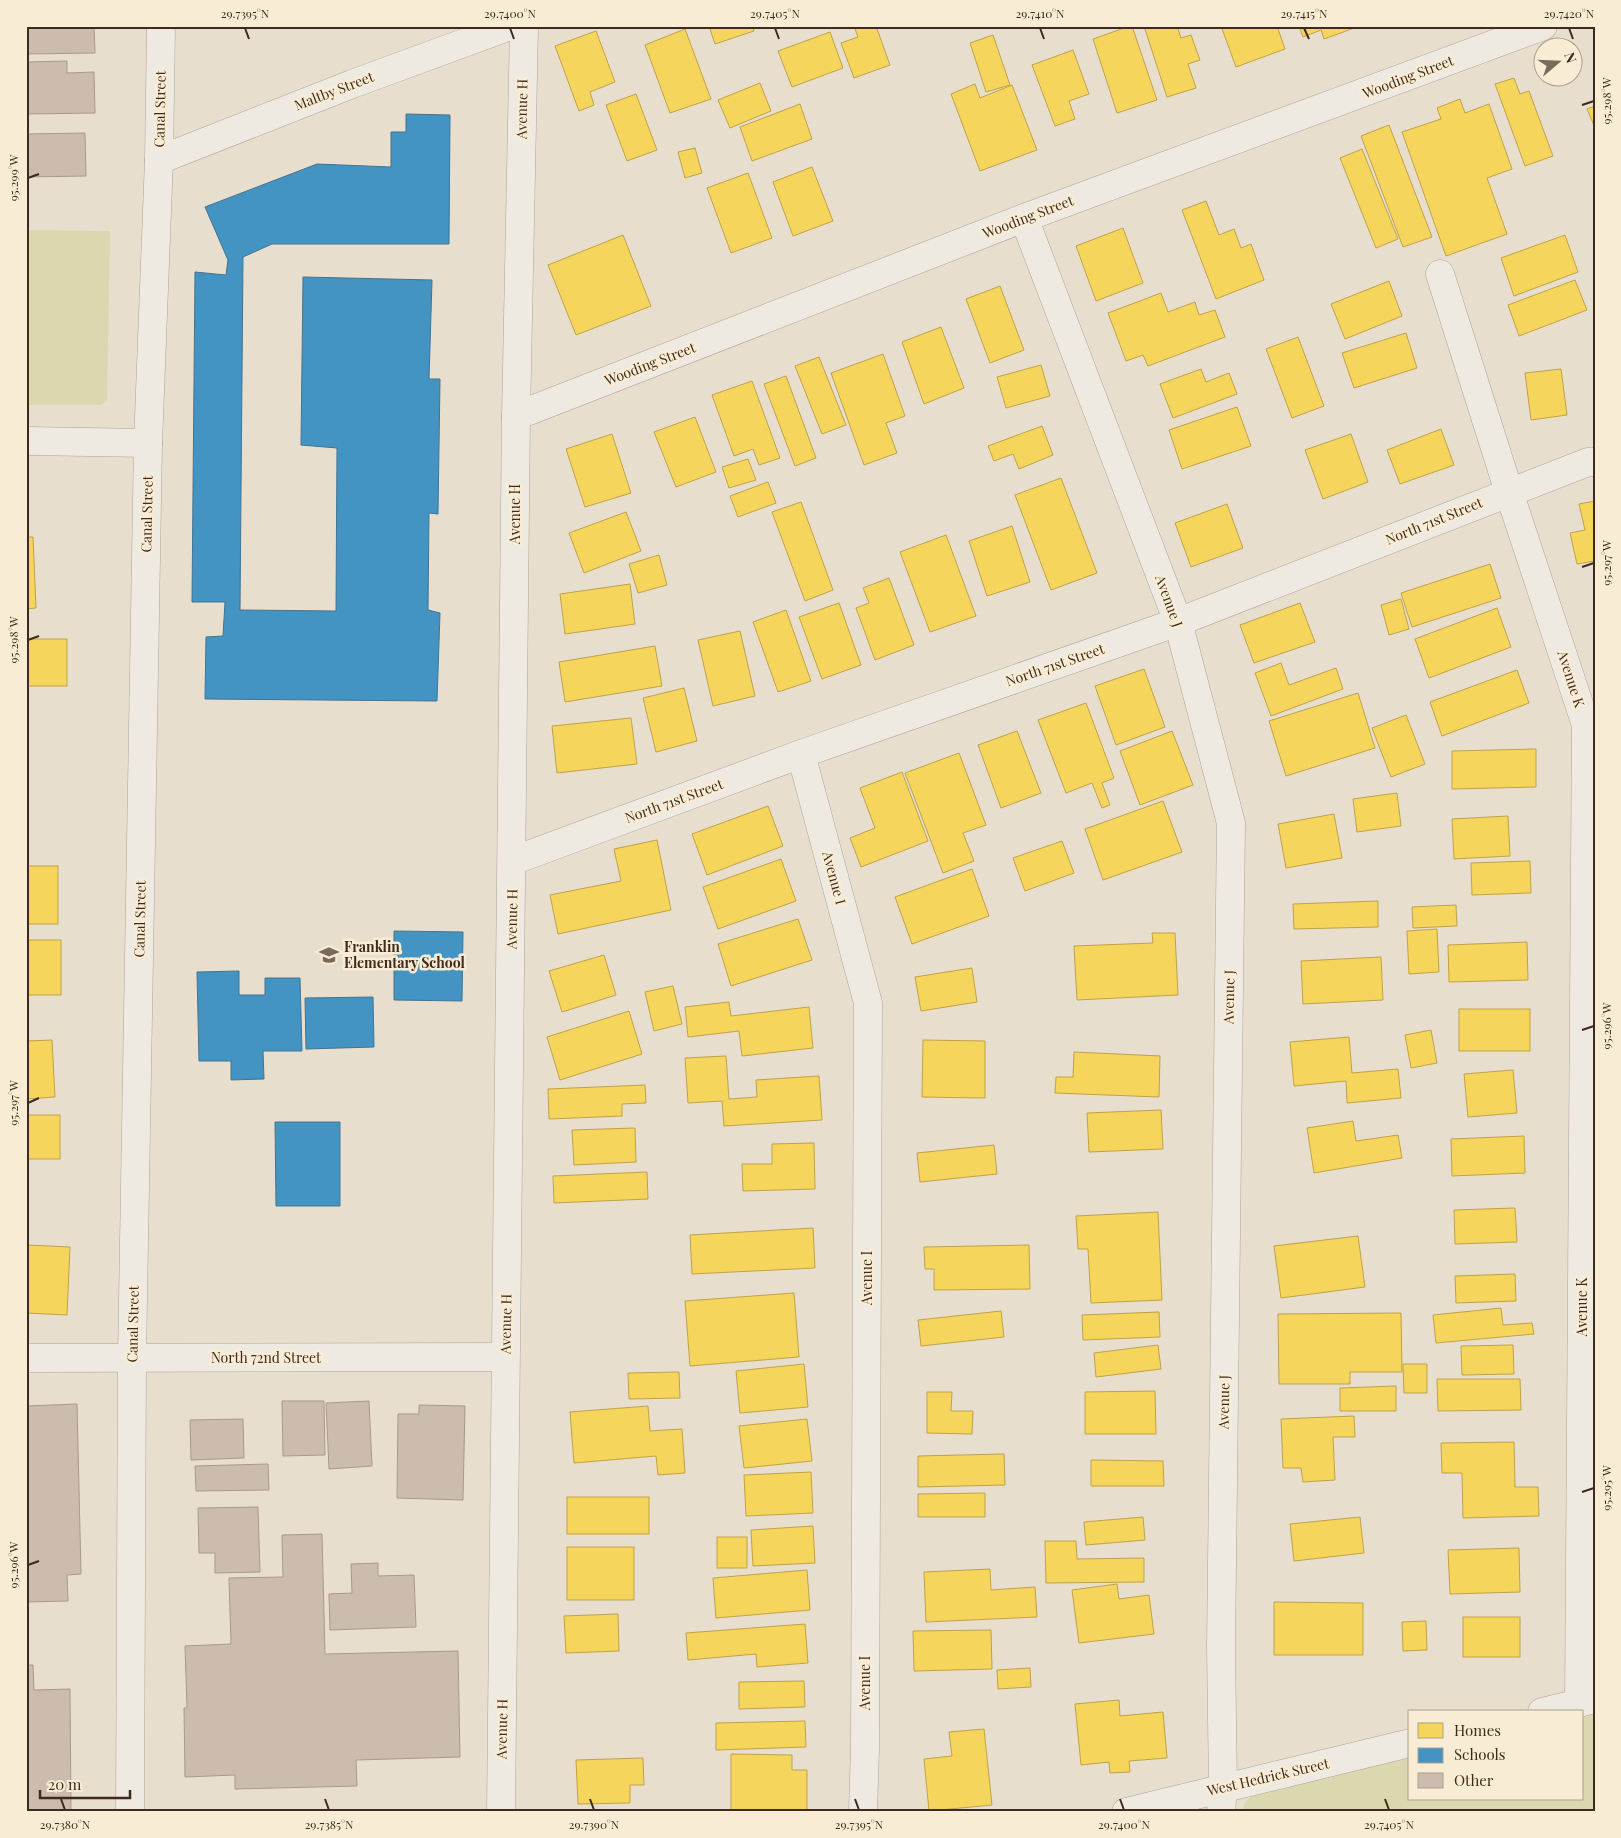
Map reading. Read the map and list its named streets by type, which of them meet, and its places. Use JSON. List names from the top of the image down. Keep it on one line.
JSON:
{"streets":{"street":["Wooding Street","Maltby Street","Canal Street","Avenue H","North 71st Street","Avenue J","Avenue K","Avenue I","North 72nd Street","West Hedrick Street"]},"crossings":[["Wooding Street","Avenue H"],["Wooding Street","Avenue J"],["Maltby Street","Canal Street"],["Canal Street","North 72nd Street"],["Avenue H","North 71st Street"],["Avenue H","North 72nd Street"],["North 71st Street","Avenue J"],["North 71st Street","Avenue K"],["North 71st Street","Avenue I"],["Avenue J","West Hedrick Street"]],"places":{"school or university":["Franklin Elementary School"]},"legend":["Homes","Schools","Other"],"scale_bar":"20 m","north":"right","coordinates":["29.7395°N","29.7400°N","29.7405°N","29.7410°N","29.7415°N","29.7420°N","95.298°W","95.299°W","95.297°W","95.296°W","95.295°W","29.7380°N","29.7385°N","29.7390°N"]}
